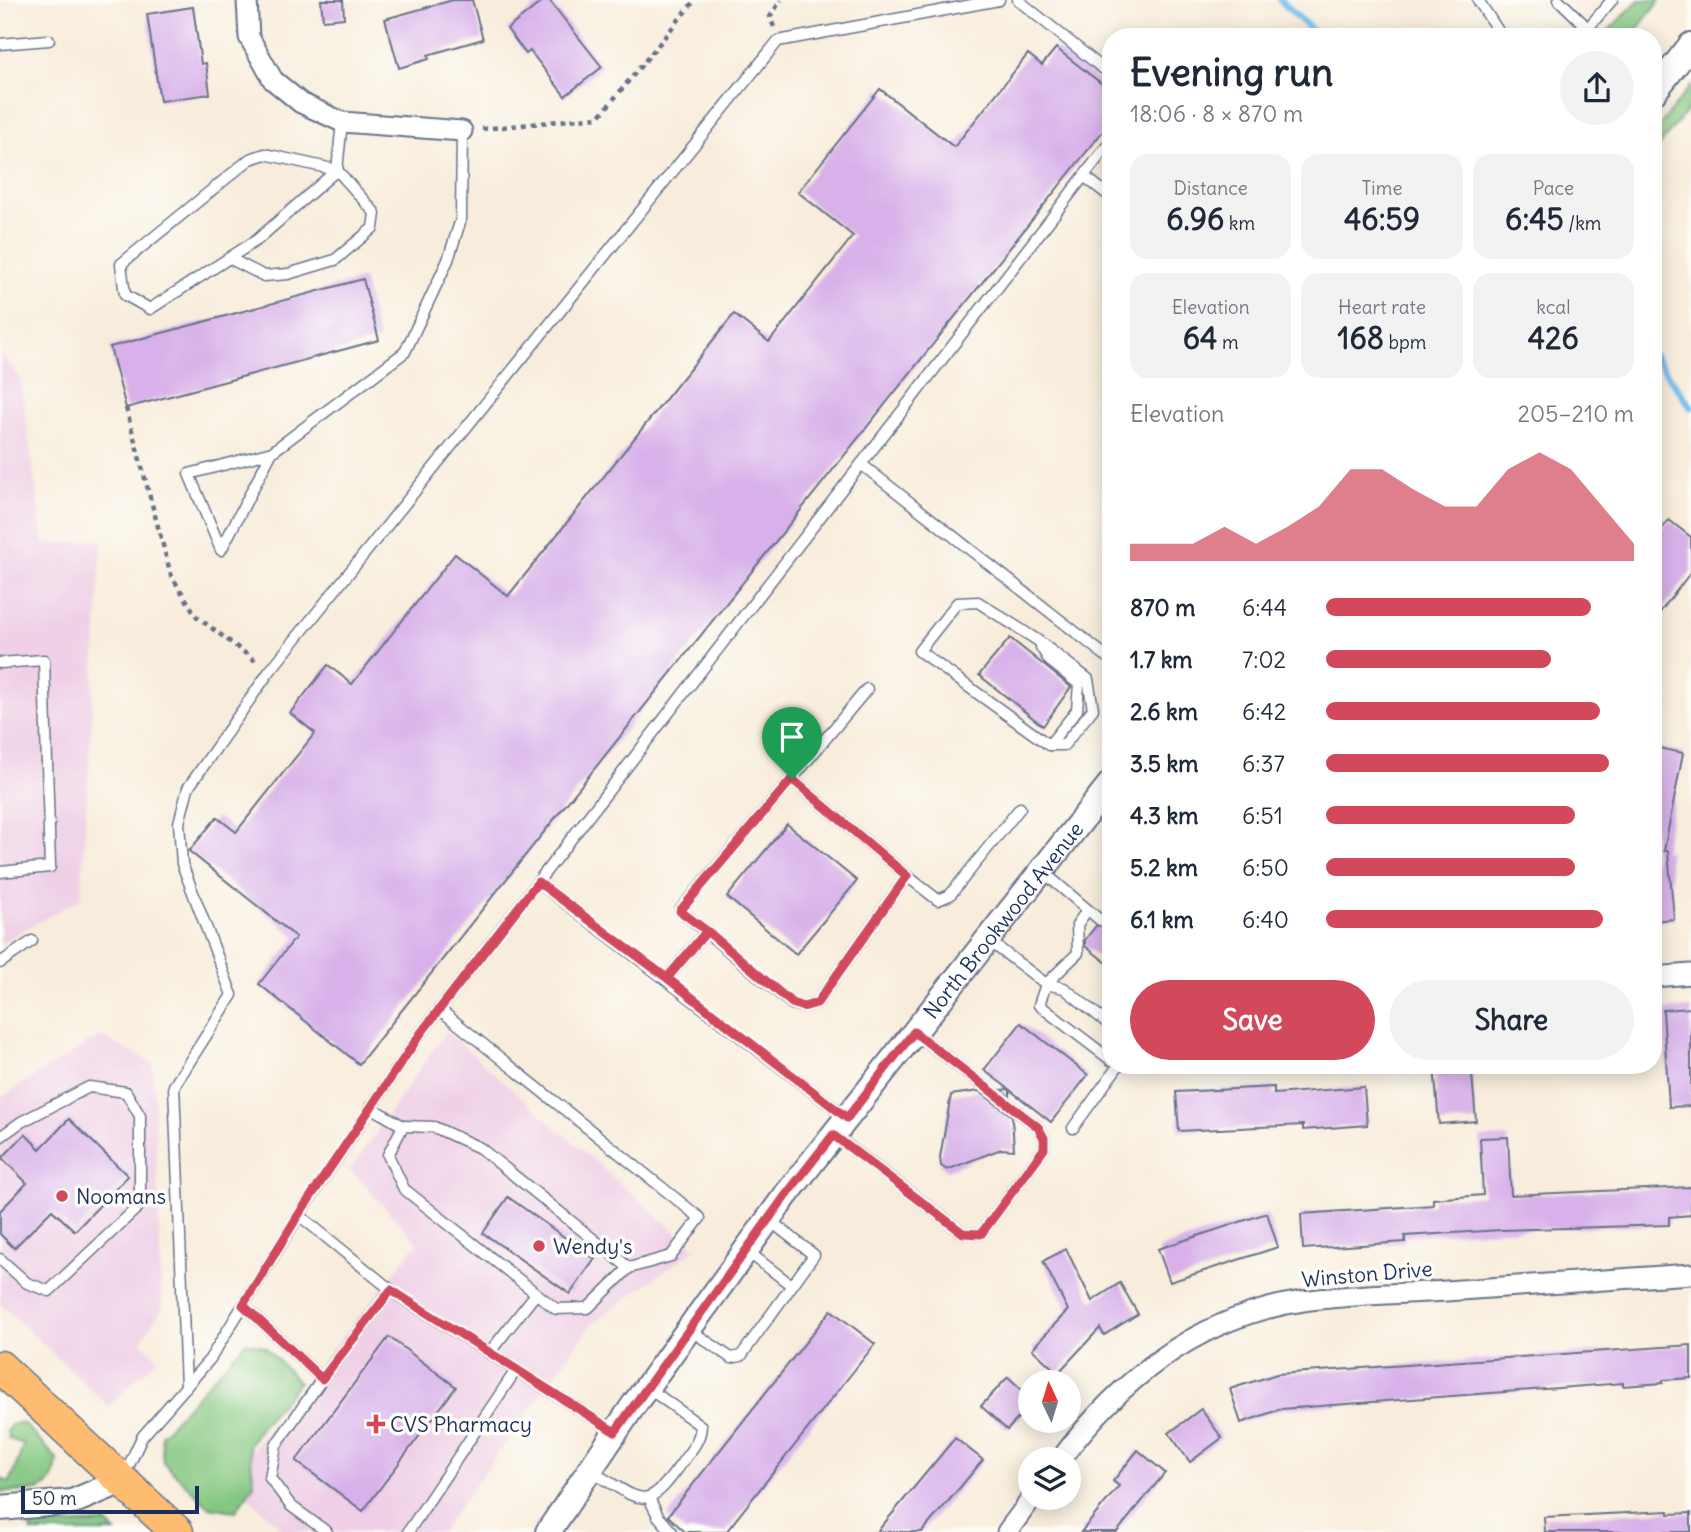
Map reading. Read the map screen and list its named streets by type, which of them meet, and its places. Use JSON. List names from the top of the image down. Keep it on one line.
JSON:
{"streets":{"street":["North Brookwood Avenue","Winston Drive"]},"places":{"other":["Noomans","Wendy's"],"health":["CVS Pharmacy"]},"scale_bar":"50 m","north":"top","page":{"heading":["Evening run","18:06 · 8 × 870 m"],"stats":[["Distance","6.96 km"],["Time","46:59"],["Pace","6:45 /km"],["Elevation","64 m"],["Heart rate","168 bpm"],["kcal","426"]],"chart":["Elevation","205–210 m"],"list":[{"name":"870 m","note":"6:44"},{"name":"1.7 km","note":"7:02"},{"name":"2.6 km","note":"6:42"},{"name":"3.5 km","note":"6:37"},{"name":"4.3 km","note":"6:51"},{"name":"5.2 km","note":"6:50"},{"name":"6.1 km","note":"6:40"}],"buttons":["Save","Share"],"scale":"50 m"}}
